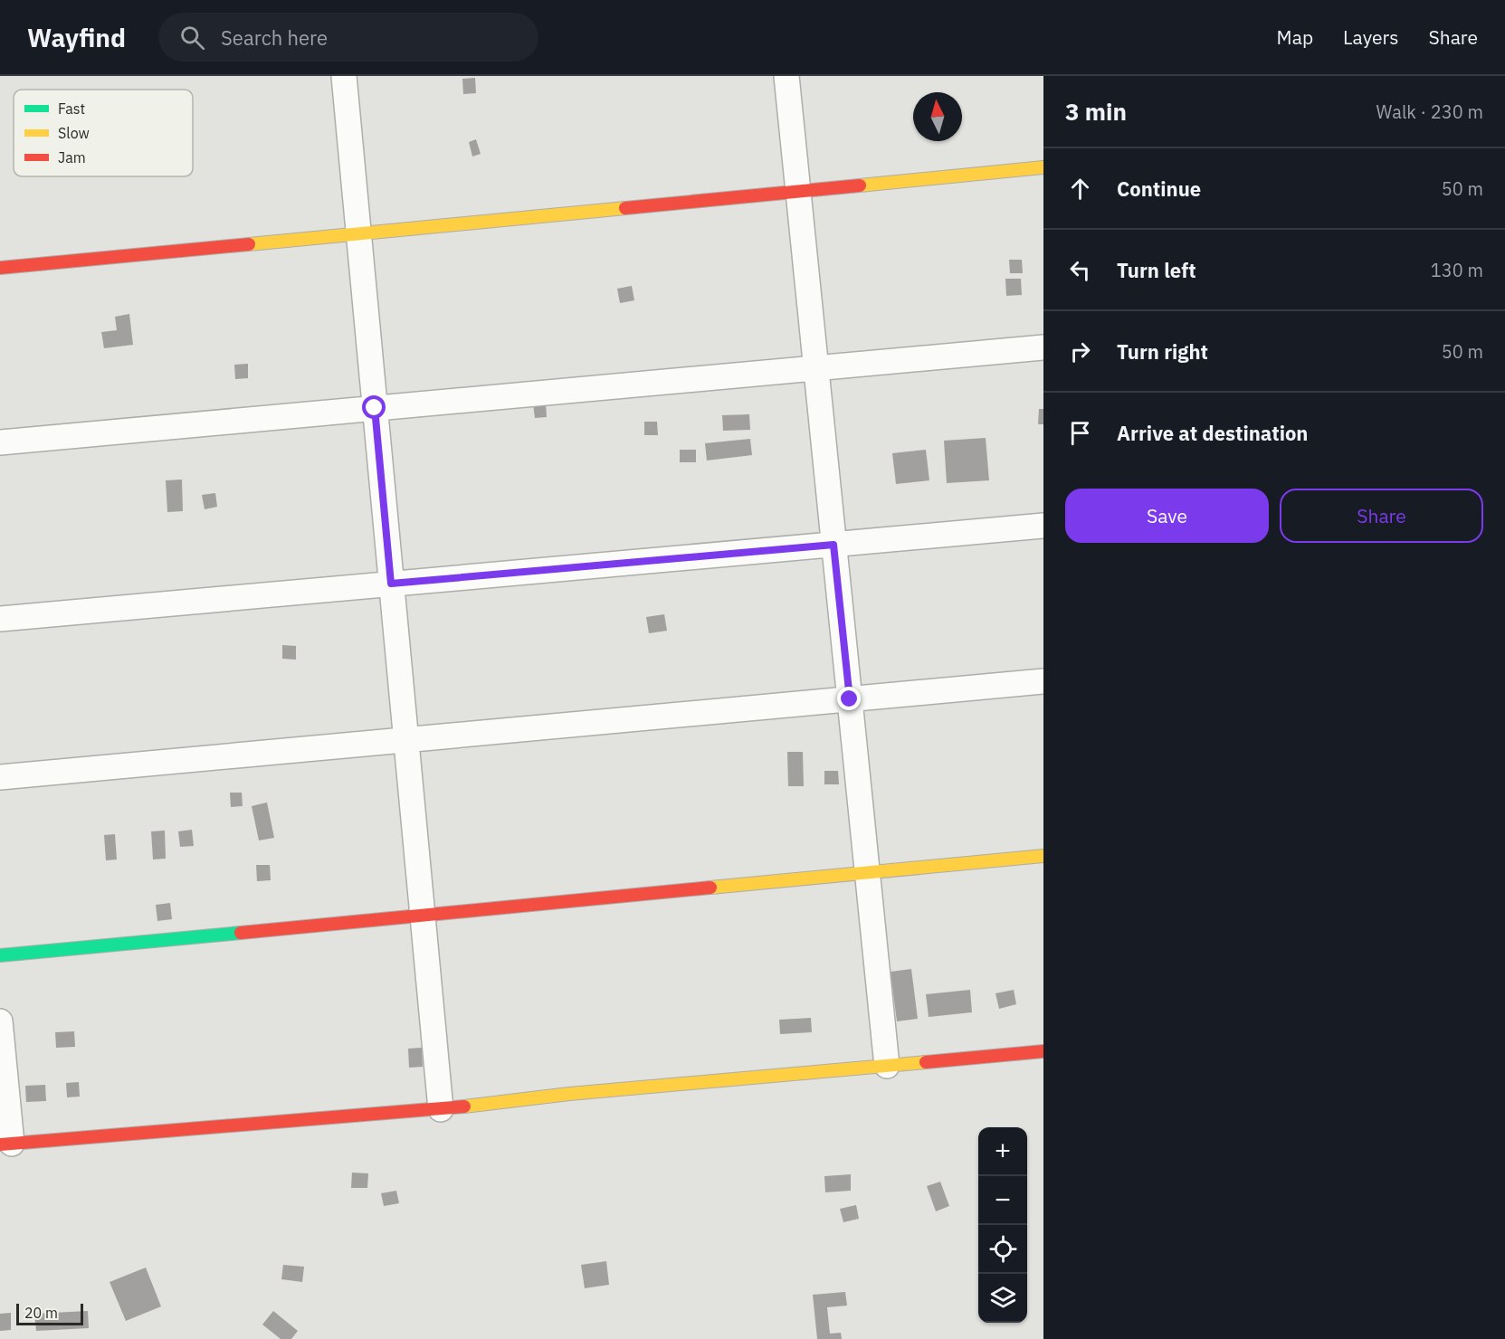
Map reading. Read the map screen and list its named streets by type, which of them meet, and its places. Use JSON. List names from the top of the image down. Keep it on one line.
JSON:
{"legend":["Fast","Slow","Jam"],"scale_bar":"20 m","north":"top","page":{"header":"Wayfind","search":"Search here","nav":["Map","Layers","Share"],"heading":["3 min","Walk · 230 m"],"list":[["Continue","50 m"],["Turn left","130 m"],["Turn right","50 m"],"Arrive at destination"],"buttons":["Save","Share"],"map_buttons":["+","−"],"scale":"20 m"}}
